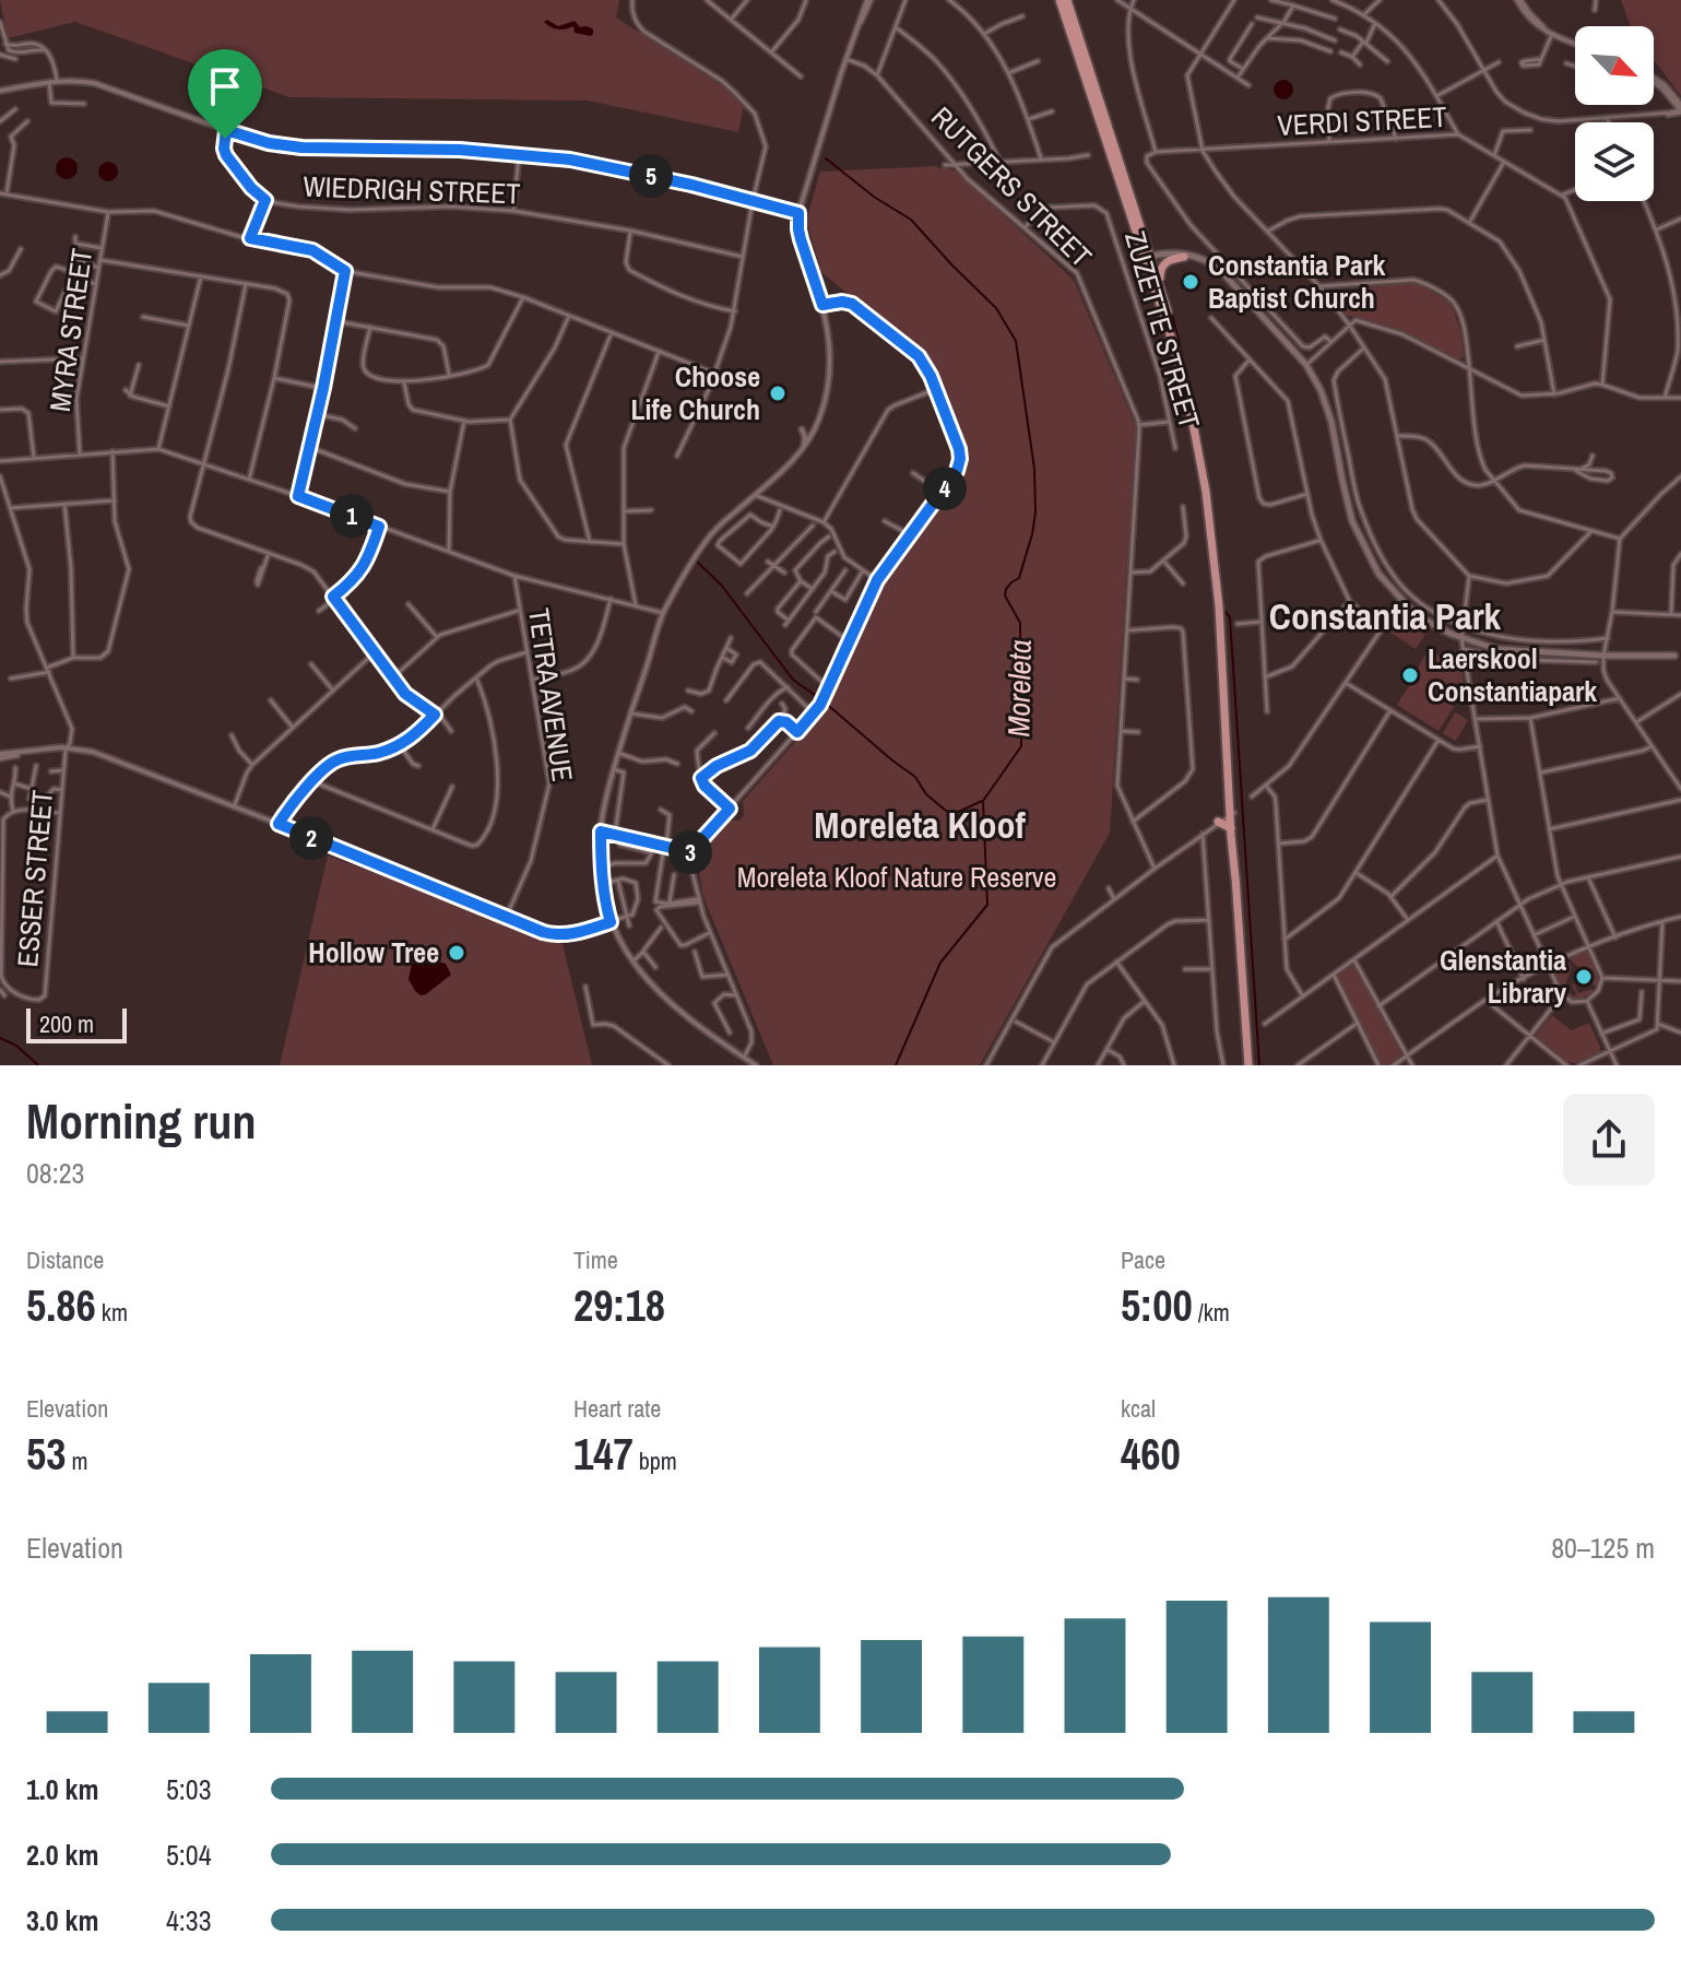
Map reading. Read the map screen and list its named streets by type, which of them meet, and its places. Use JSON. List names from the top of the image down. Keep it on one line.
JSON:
{"streets":{"street":["VERDI STREET","RUTGERS STREET","WIEDRIGH STREET","MYRA STREET","ZUZETTE STREET","TETRA AVENUE","ESSER STREET"]},"crossings":[["RUTGERS STREET","ZUZETTE STREET"]],"districts":["Constantia Park","Moreleta Kloof"],"water":["Moreleta"],"parks":["Moreleta Kloof Nature Reserve"],"places":["Constantia Park Baptist Church","Choose Life Church","Laerskool Constantiapark","Hollow Tree","Glenstantia Library"],"scale_bar":"200 m","north":"bottom right","page":{"pins":["5","4","1","2","3"],"scale":"200 m","heading":["Morning run","08:23"],"stats":[["Distance","5.86 km"],["Time","29:18"],["Pace","5:00 /km"],["Elevation","53 m"],["Heart rate","147 bpm"],["kcal","460"]],"chart":["Elevation","80–125 m"],"list":[{"name":"1.0 km","note":"5:03"},{"name":"2.0 km","note":"5:04"},{"name":"3.0 km","note":"4:33"}]}}
